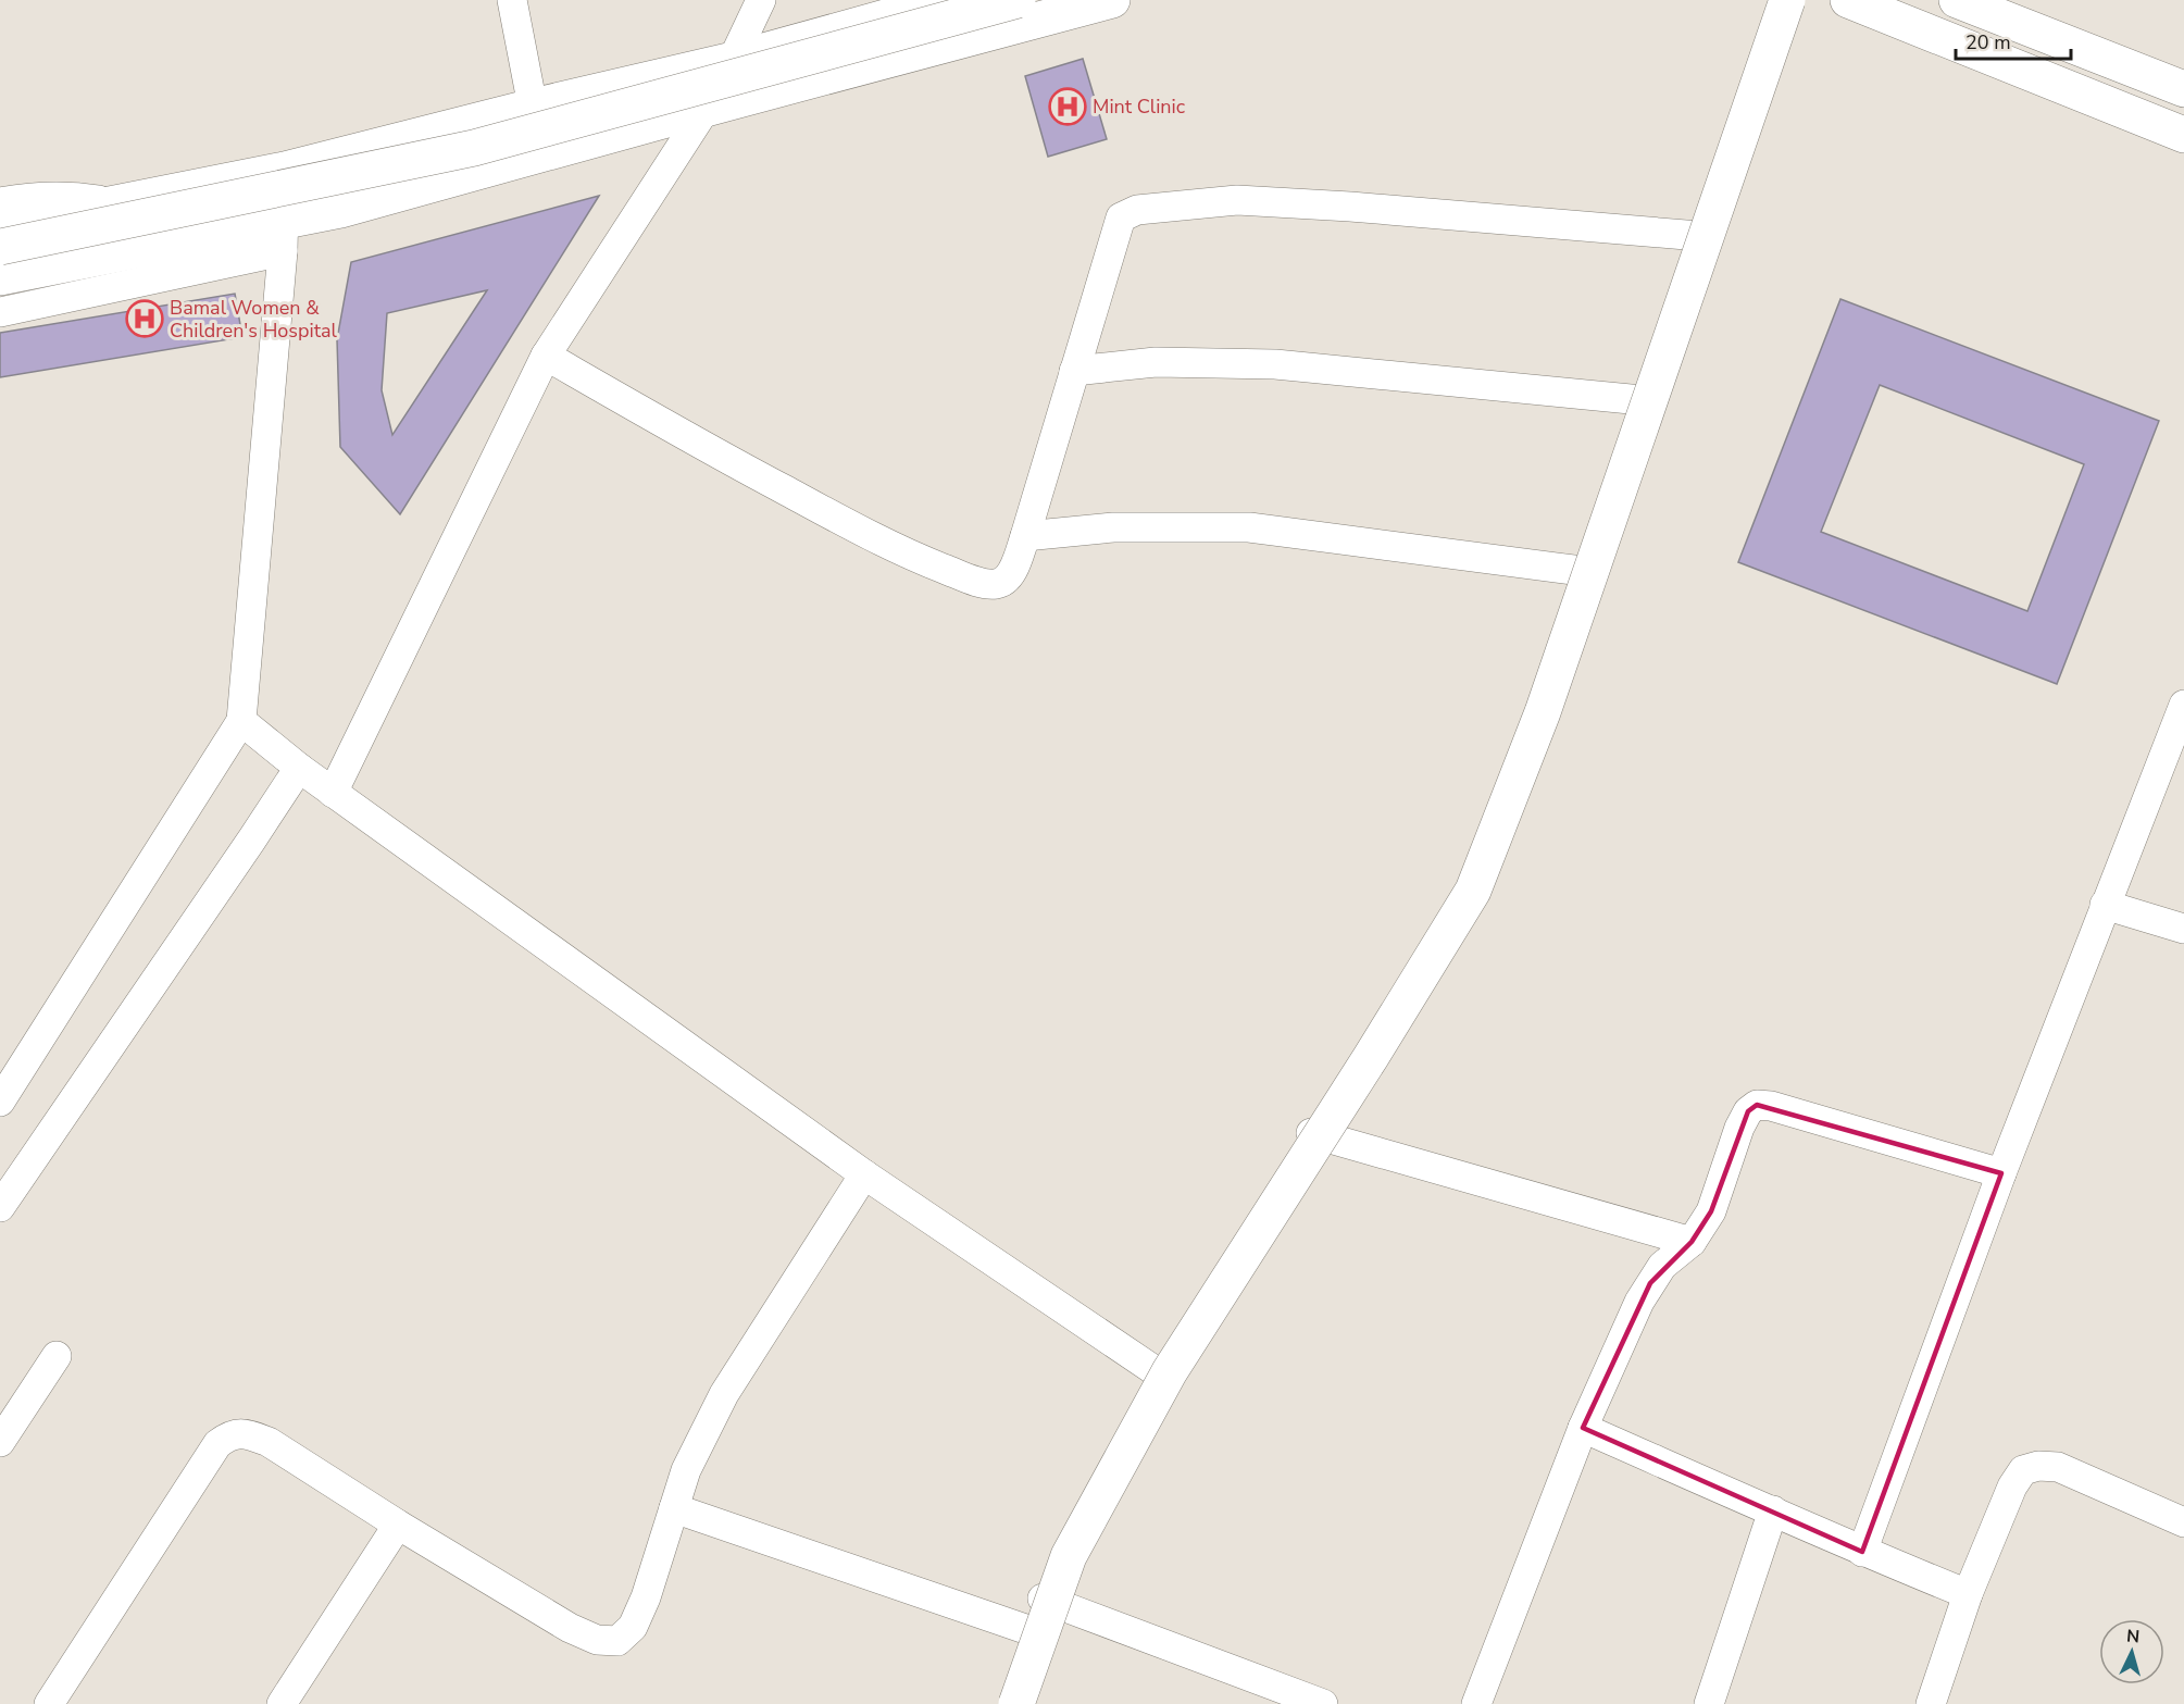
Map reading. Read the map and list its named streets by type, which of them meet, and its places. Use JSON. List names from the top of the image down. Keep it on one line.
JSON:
{"places":{"hospital":["Mint Clinic","Bamal Women & Children's Hospital"]},"scale_bar":"20 m","north":"top"}
